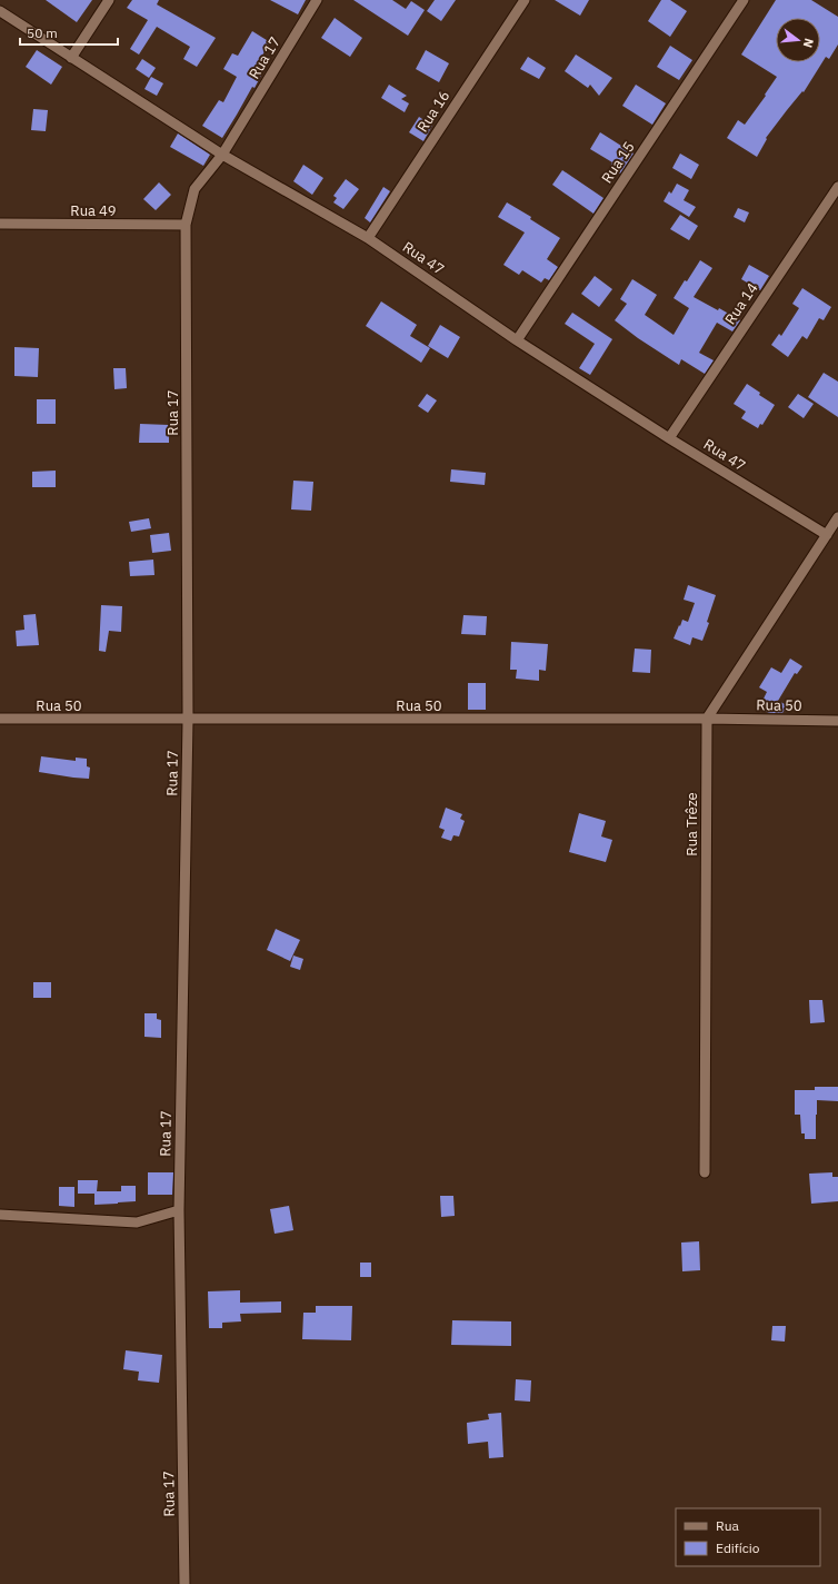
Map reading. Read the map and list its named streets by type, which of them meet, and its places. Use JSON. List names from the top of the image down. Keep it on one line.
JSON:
{"streets":{"street":["Rua 17","Rua 16","Rua 15","Rua 49","Rua 47","Rua 14","Rua 50","Rua Trêze"]},"crossings":[["Rua 17","Rua 49"],["Rua 17","Rua 47"],["Rua 17","Rua 50"],["Rua 16","Rua 47"],["Rua 15","Rua 47"],["Rua 47","Rua 14"],["Rua 50","Rua Trêze"]],"legend":["Rua","Edifício"],"scale_bar":"50 m","north":"right"}
